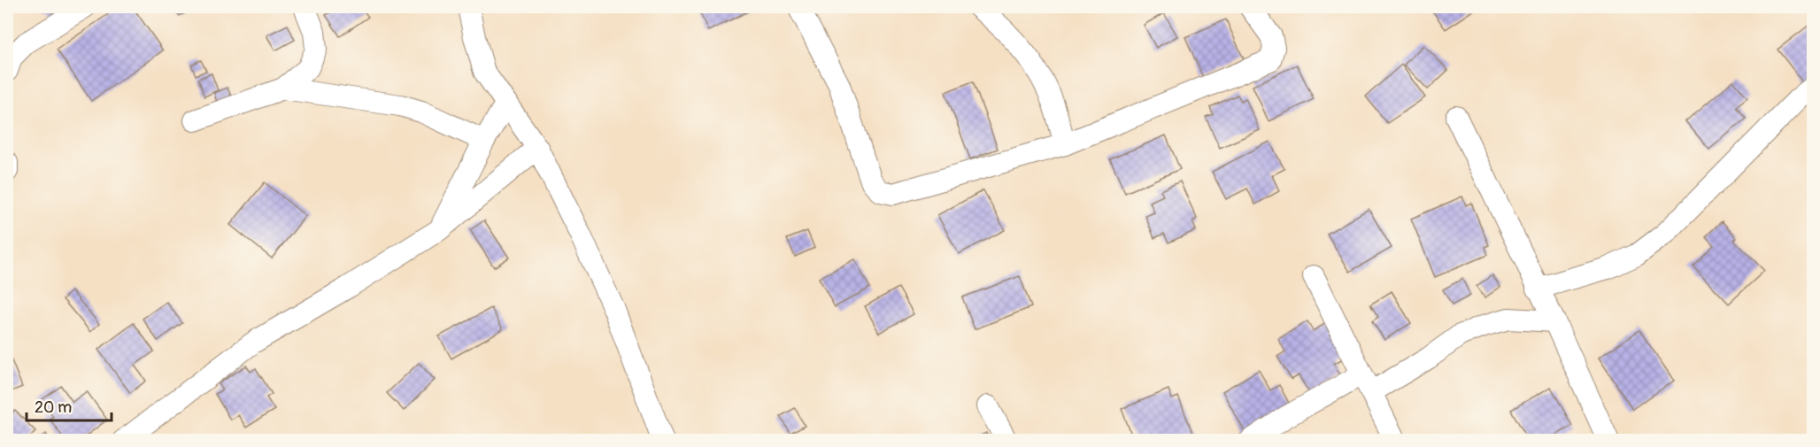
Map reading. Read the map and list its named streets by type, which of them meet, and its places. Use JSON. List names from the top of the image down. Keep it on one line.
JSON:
{"scale_bar":"20 m"}
